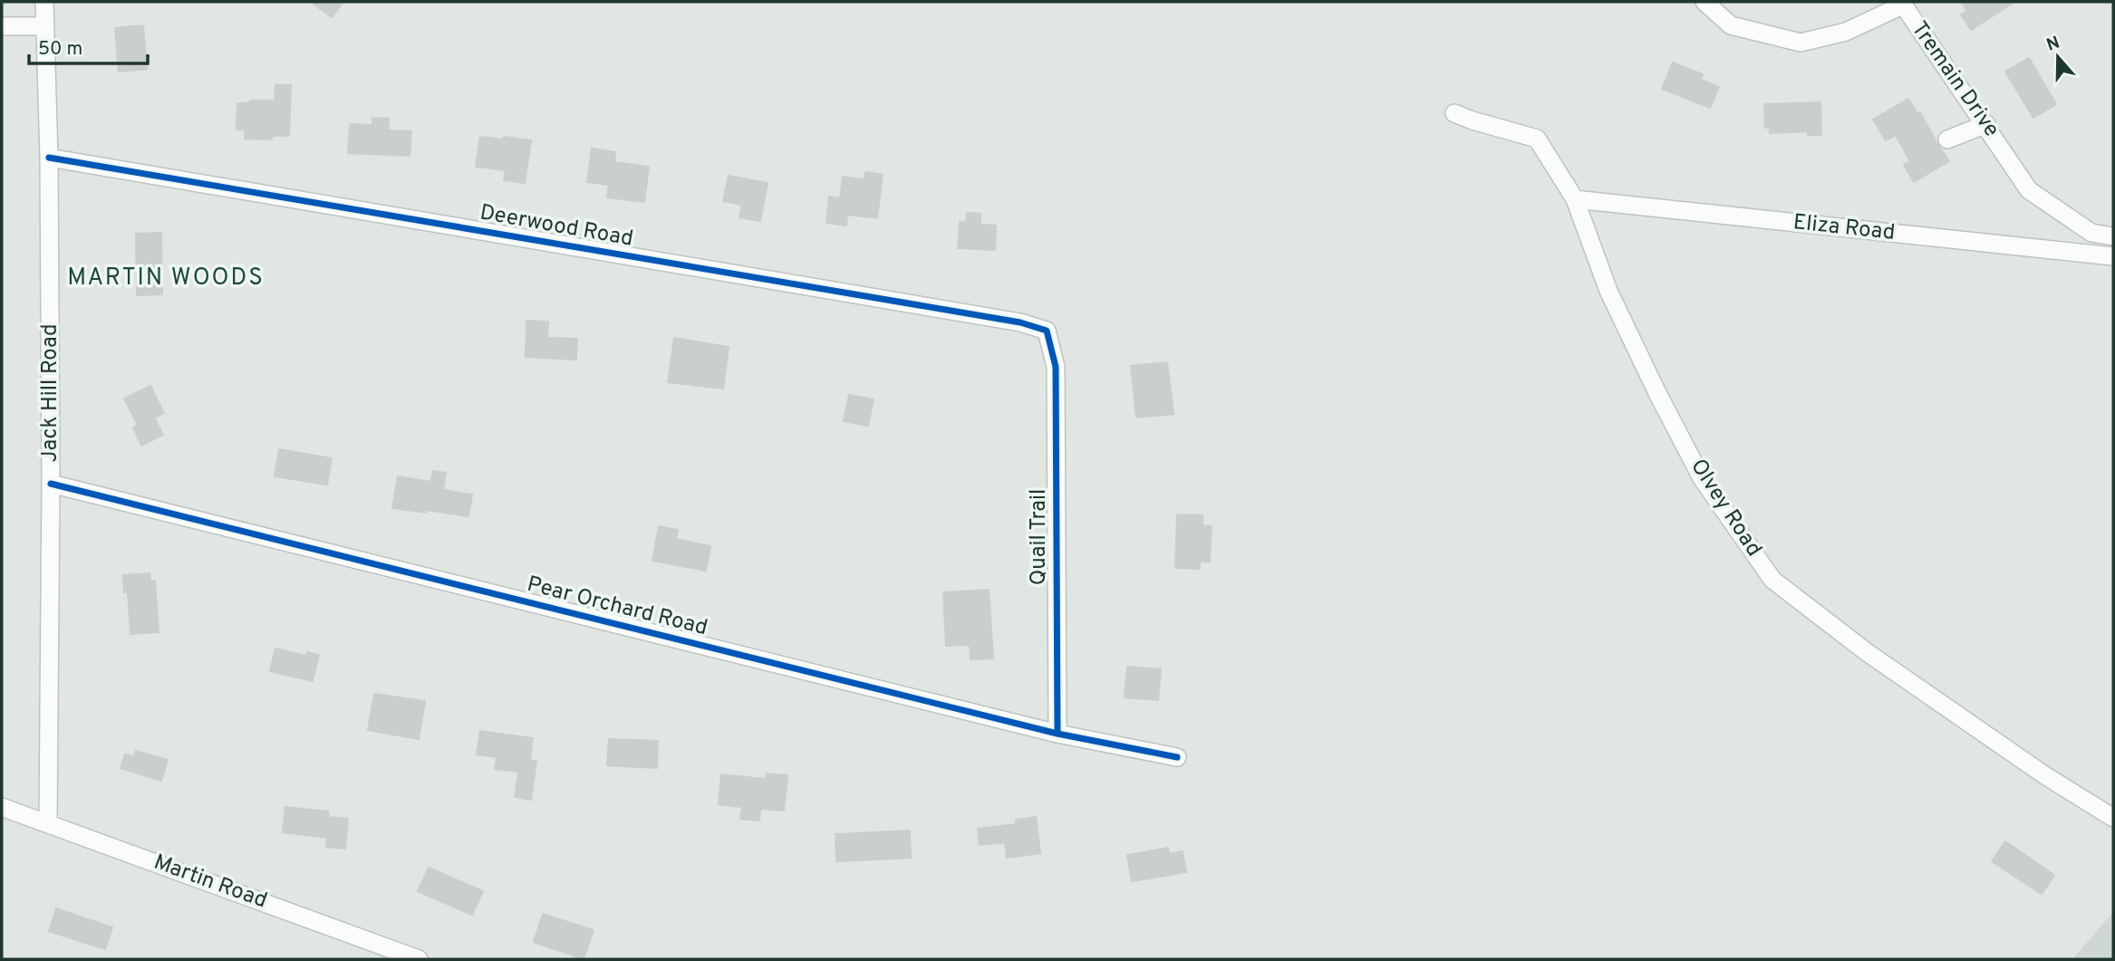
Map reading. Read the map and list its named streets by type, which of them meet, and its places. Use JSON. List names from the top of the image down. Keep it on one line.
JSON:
{"streets":{"street":["Tremain Drive","Deerwood Road","Eliza Road","Jack Hill Road","Olvey Road","Quail Trail","Pear Orchard Road","Martin Road"]},"crossings":[["Deerwood Road","Jack Hill Road"],["Deerwood Road","Quail Trail"],["Eliza Road","Olvey Road"],["Jack Hill Road","Pear Orchard Road"],["Jack Hill Road","Martin Road"],["Quail Trail","Pear Orchard Road"]],"districts":["MARTIN WOODS"],"scale_bar":"50 m","north":"top"}
